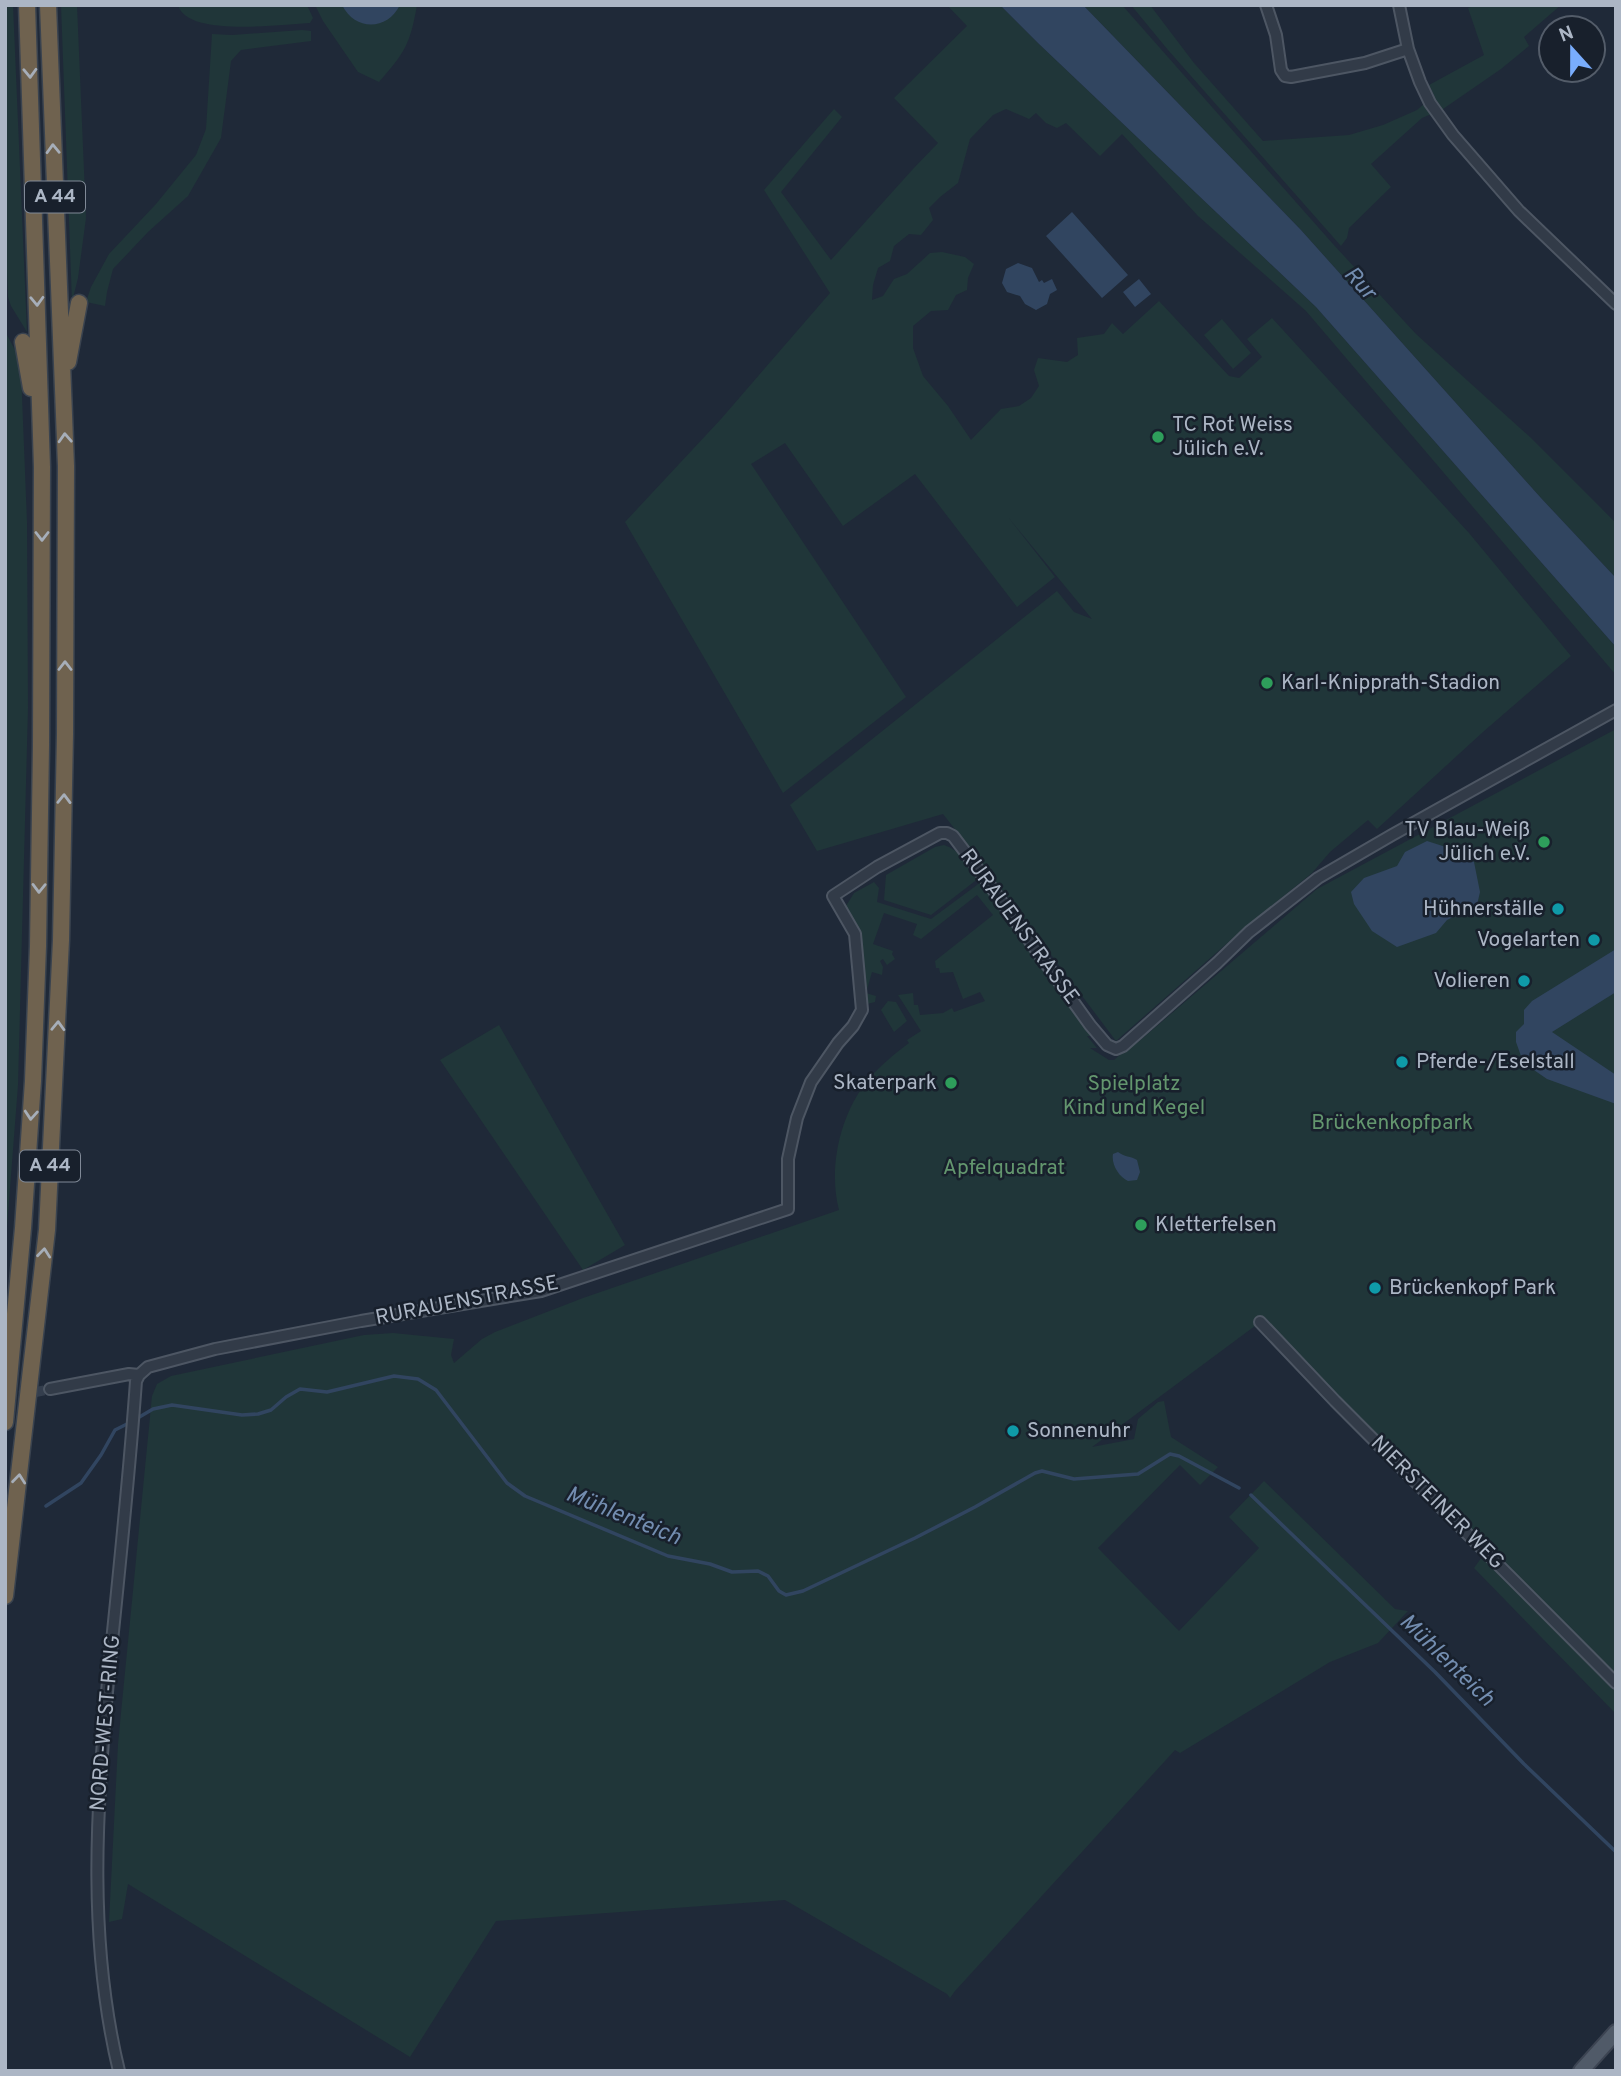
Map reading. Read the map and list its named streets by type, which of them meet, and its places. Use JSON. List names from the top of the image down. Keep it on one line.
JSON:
{"streets":{"highway":["A 44"],"street":["RURAUENSTRASSE","NIERSTEINER WEG","NORD-WEST-RING"]},"crossings":[["RURAUENSTRASSE","NORD-WEST-RING"]],"water":["Rur","Mühlenteich"],"parks":["Spielplatz Kind und Kegel","Brückenkopfpark","Apfelquadrat"],"places":["TC Rot Weiss Jülich e.V.","Karl-Knipprath-Stadion","TV Blau-Weiß Jülich e.V.","Hühnerställe","Vogelarten","Volieren","Pferde-/Eselstall","Skaterpark","Kletterfelsen","Brückenkopf Park","Sonnenuhr"],"north":"top"}
